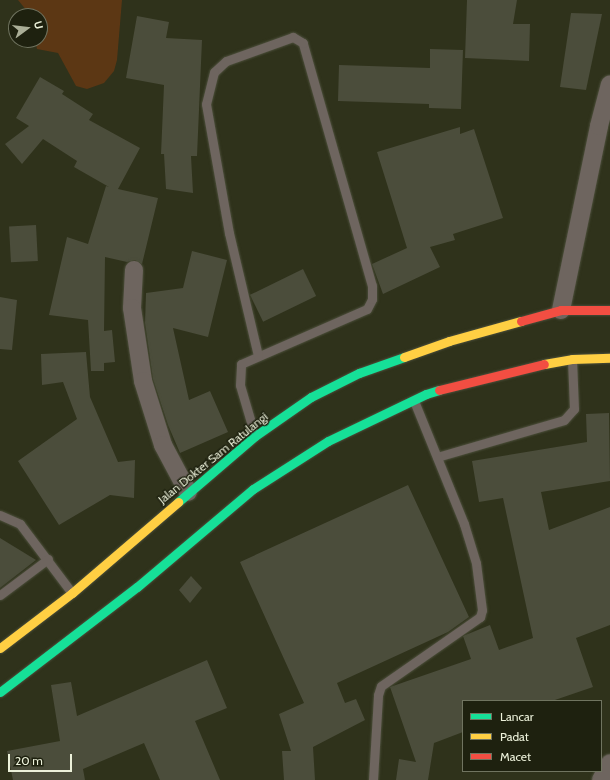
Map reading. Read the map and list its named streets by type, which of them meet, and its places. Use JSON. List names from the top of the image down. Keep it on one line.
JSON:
{"streets":{"main road":["Jalan Dokter Sam Ratulangi"]},"legend":["Lancar","Padat","Macet"],"scale_bar":"20 m","north":"right"}
